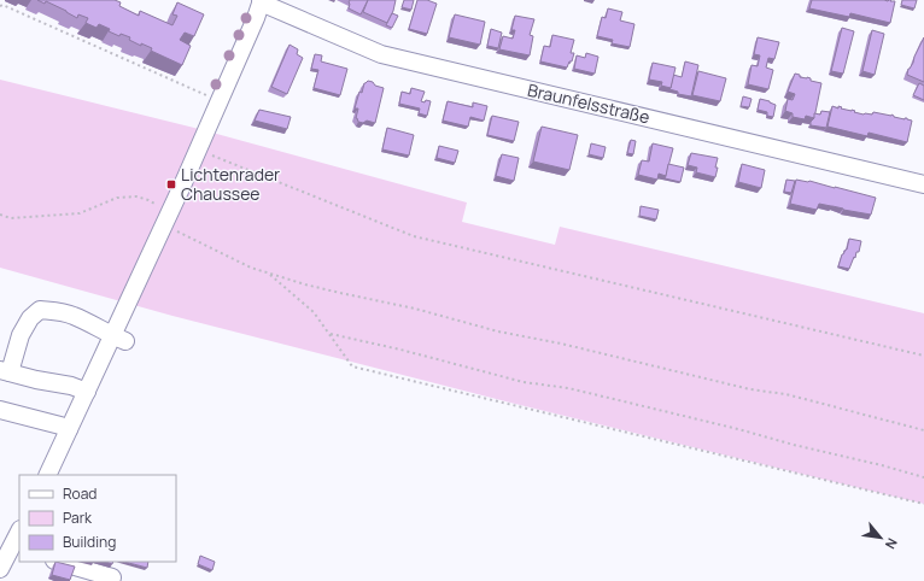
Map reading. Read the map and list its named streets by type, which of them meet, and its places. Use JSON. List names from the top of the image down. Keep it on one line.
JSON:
{"streets":{"street":["Braunfelsstraße"]},"places":{"transit":["Lichtenrader Chaussee"]},"legend":["Road","Park","Building"],"north":"bottom right"}
